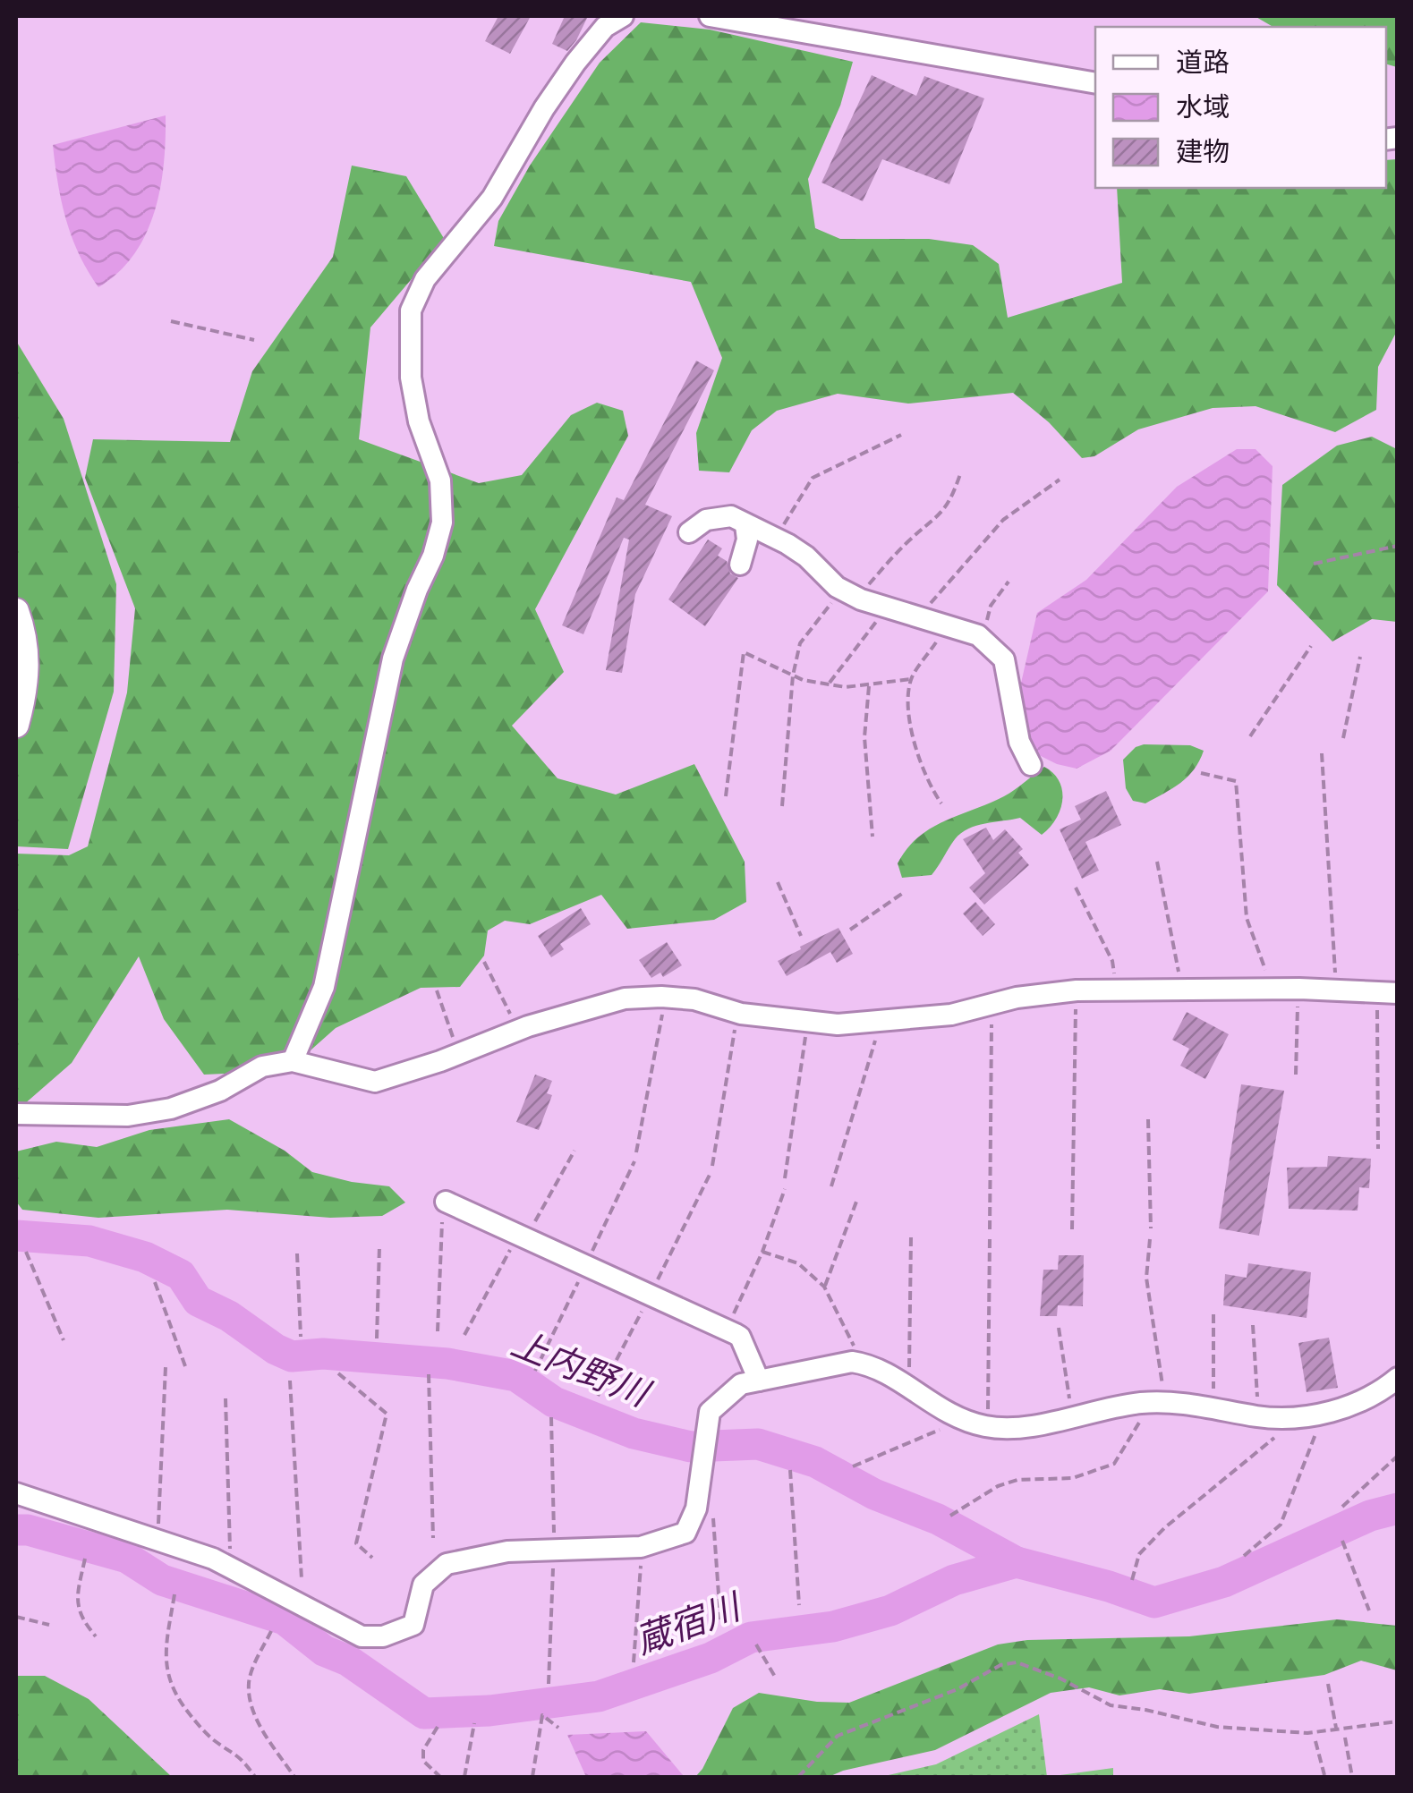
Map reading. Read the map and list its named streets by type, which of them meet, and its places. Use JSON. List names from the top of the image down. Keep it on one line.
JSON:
{"water":["上内野川","蔵宿川"],"legend":["道路","水域","建物"]}
